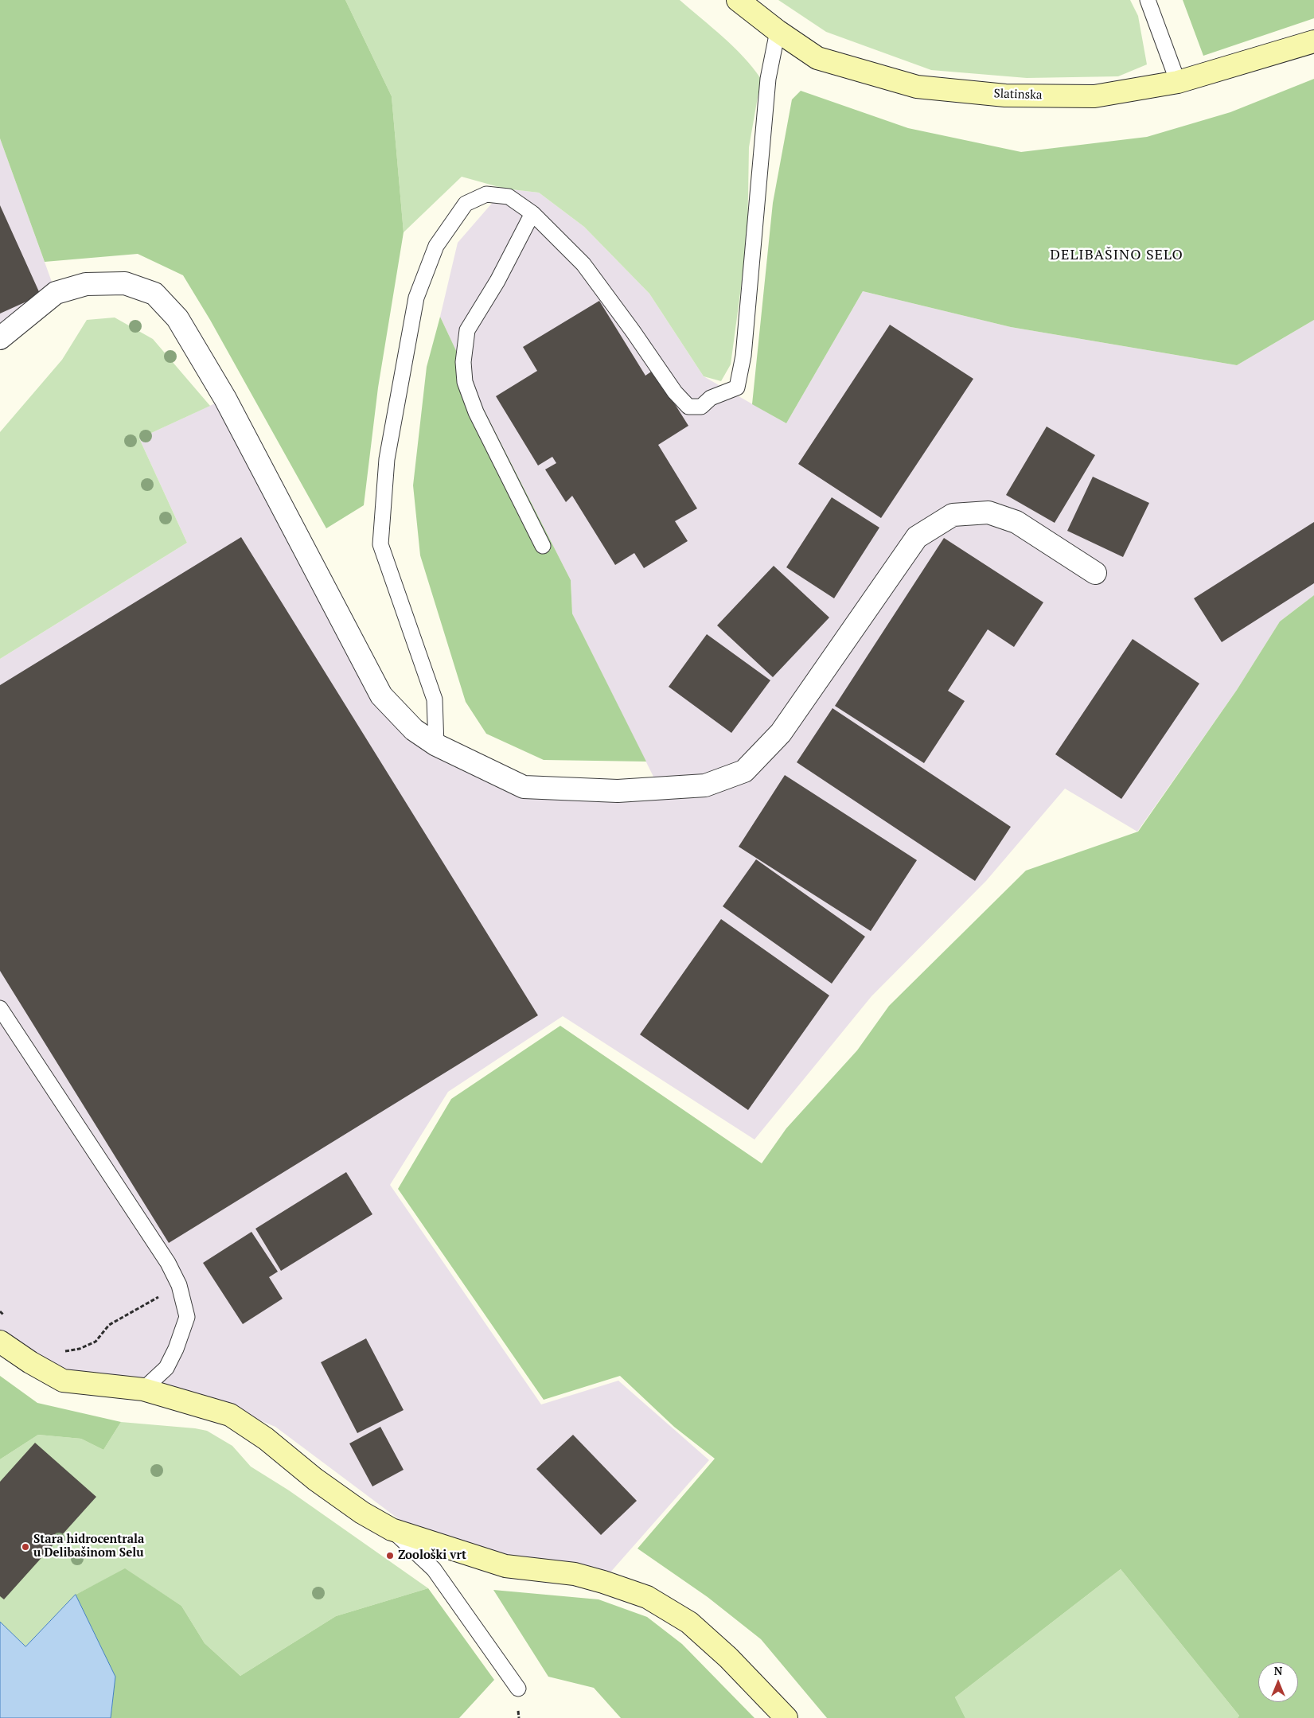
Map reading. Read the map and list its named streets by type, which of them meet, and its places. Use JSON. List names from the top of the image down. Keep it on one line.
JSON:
{"streets":{"street":["Slatinska"]},"districts":["DELIBAŠINO SELO"],"places":["Stara hidrocentrala u Delibašinom Selu","Zoološki vrt"],"north":"top"}
